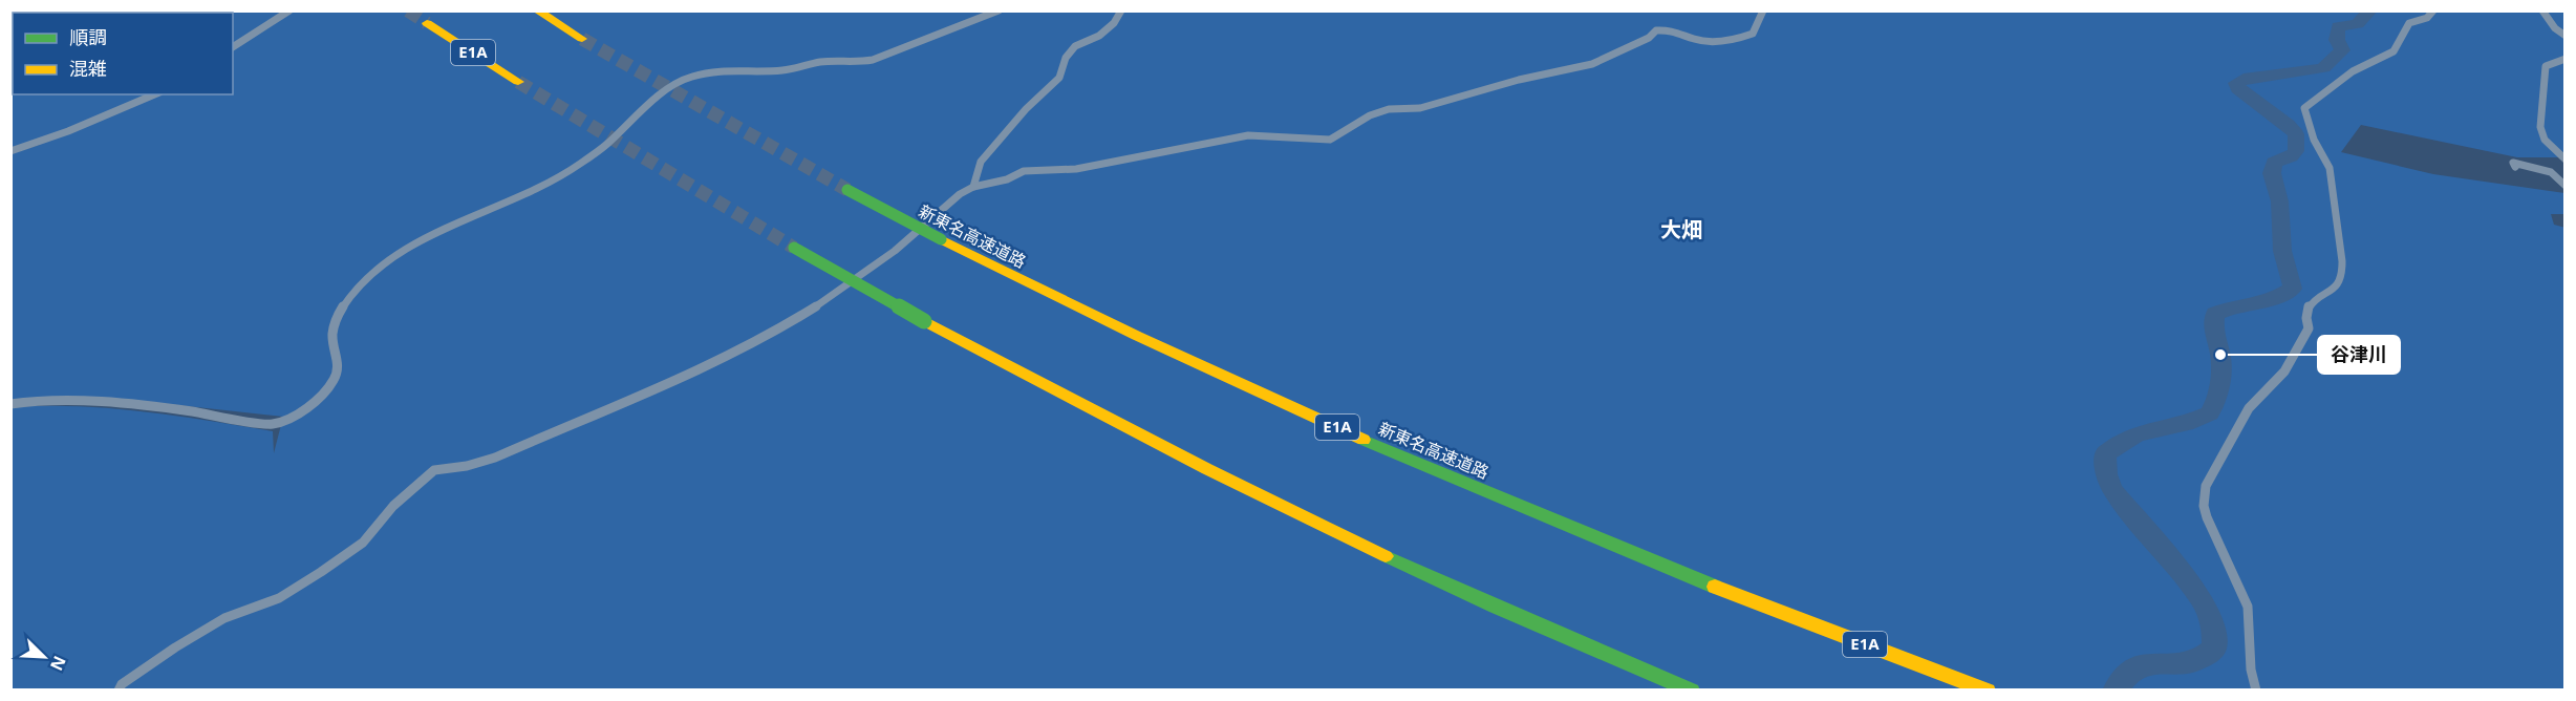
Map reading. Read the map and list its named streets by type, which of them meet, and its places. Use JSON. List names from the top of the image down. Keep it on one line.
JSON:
{"streets":{"highway":["E1A","新東名高速道路"]},"districts":["大畑"],"places":["谷津川"],"legend":["順調","混雑"],"north":"bottom right"}
